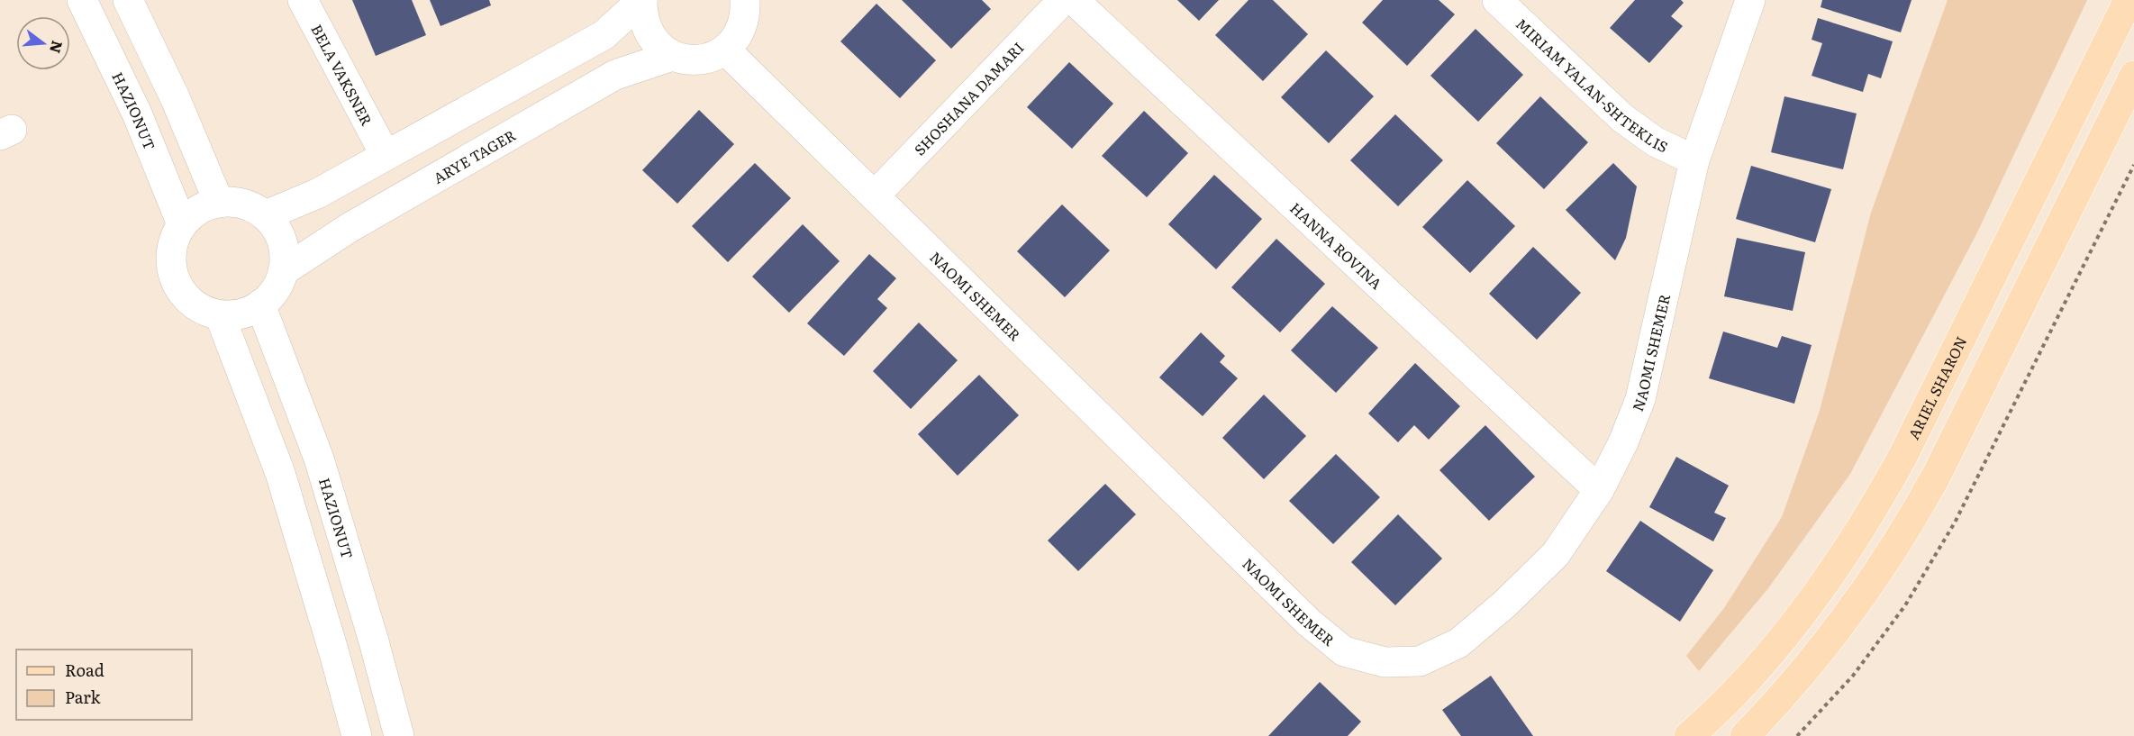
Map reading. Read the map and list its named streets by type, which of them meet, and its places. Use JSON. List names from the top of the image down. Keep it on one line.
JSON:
{"streets":{"main road":["ARIEL SHARON"],"street":["BELA VAKSNER","MIRIAM YALAN-SHTEKLIS","SHOSHANA DAMARI","HAZIONUT","ARYE TAGER","HANNA ROVINA","NAOMI SHEMER"]},"crossings":[["MIRIAM YALAN-SHTEKLIS","NAOMI SHEMER"],["SHOSHANA DAMARI","NAOMI SHEMER"],["HAZIONUT","ARYE TAGER"],["HANNA ROVINA","NAOMI SHEMER"]],"legend":["Road","Park"],"north":"right"}
